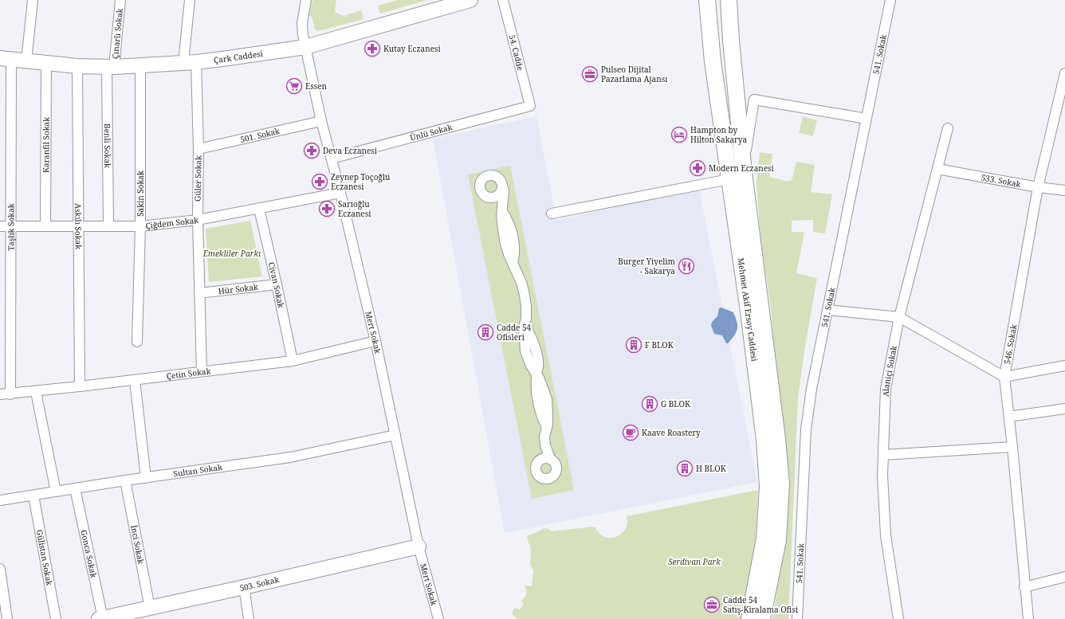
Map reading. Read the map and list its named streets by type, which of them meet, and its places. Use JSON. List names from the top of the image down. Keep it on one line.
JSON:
{"streets":{"main road":["Çark Caddesi","Mehmet Akif Ersoy Caddesi","503. Sokak"],"street":["Çınarlı Sokak","54. Cadde","541. Sokak","Ünlü Sokak","501. Sokak","Karanfil Sokak","Benli Sokak","Güler Sokak","533. Sokak","Sakin Sokak","Çiğdem Sokak","Askılı Sokak","Taşlık Sokak","Civan Sokak","Hür Sokak","Mert Sokak","546. Sokak","Alaniçi Sokak","Çetin Sokak","Sultan Sokak","İnci Sokak","Gonca Sokak","Gülistan Sokak"]},"crossings":[["Çınarlı Sokak","Çark Caddesi"],["Çınarlı Sokak","Benli Sokak"],["54. Cadde","Ünlü Sokak"],["Çark Caddesi","Karanfil Sokak"],["Çark Caddesi","Benli Sokak"],["Çark Caddesi","Güler Sokak"],["Çark Caddesi","Sakin Sokak"],["Çark Caddesi","Askılı Sokak"],["Çark Caddesi","Taşlık Sokak"],["Çark Caddesi","Mert Sokak"],["Ünlü Sokak","Mert Sokak"],["501. Sokak","Güler Sokak"],["501. Sokak","Mert Sokak"],["Karanfil Sokak","Çiğdem Sokak"],["Benli Sokak","Çiğdem Sokak"],["Güler Sokak","Çiğdem Sokak"],["Güler Sokak","Hür Sokak"],["Güler Sokak","Çetin Sokak"],["533. Sokak","546. Sokak"],["533. Sokak","Alaniçi Sokak"],["Sakin Sokak","Çiğdem Sokak"],["Çiğdem Sokak","Askılı Sokak"],["Çiğdem Sokak","Taşlık Sokak"],["Çiğdem Sokak","Civan Sokak"],["Çiğdem Sokak","Mert Sokak"],["Askılı Sokak","Çetin Sokak"],["Taşlık Sokak","Çetin Sokak"],["Civan Sokak","Hür Sokak"],["Civan Sokak","Çetin Sokak"],["Mert Sokak","Çetin Sokak"],["Mert Sokak","Sultan Sokak"],["Mert Sokak","503. Sokak"],["Sultan Sokak","İnci Sokak"],["Sultan Sokak","Gonca Sokak"],["Sultan Sokak","Gülistan Sokak"],["İnci Sokak","503. Sokak"],["Gonca Sokak","503. Sokak"]],"parks":["Emekliler Parkı","Serdivan Park"],"places":{"pharmacy":["Kutay Eczanesi","Deva Eczanesi","Modern Eczanesi","Zeynep Toçoğlu Eczanesi","Sarıoğlu Eczanesi"],"office":["Pulseo Dijital Pazarlama Ajansı","Cadde 54 Satış-Kiralama Ofisi"],"supermarket":["Essen"],"hotel":["Hampton by Hilton Sakarya"],"restaurant":["Burger Yiyelim - Sakarya"],"building":["Cadde 54 Ofisleri","F BLOK","G BLOK","H BLOK"],"cafe":["Kaave Roastery"]}}
